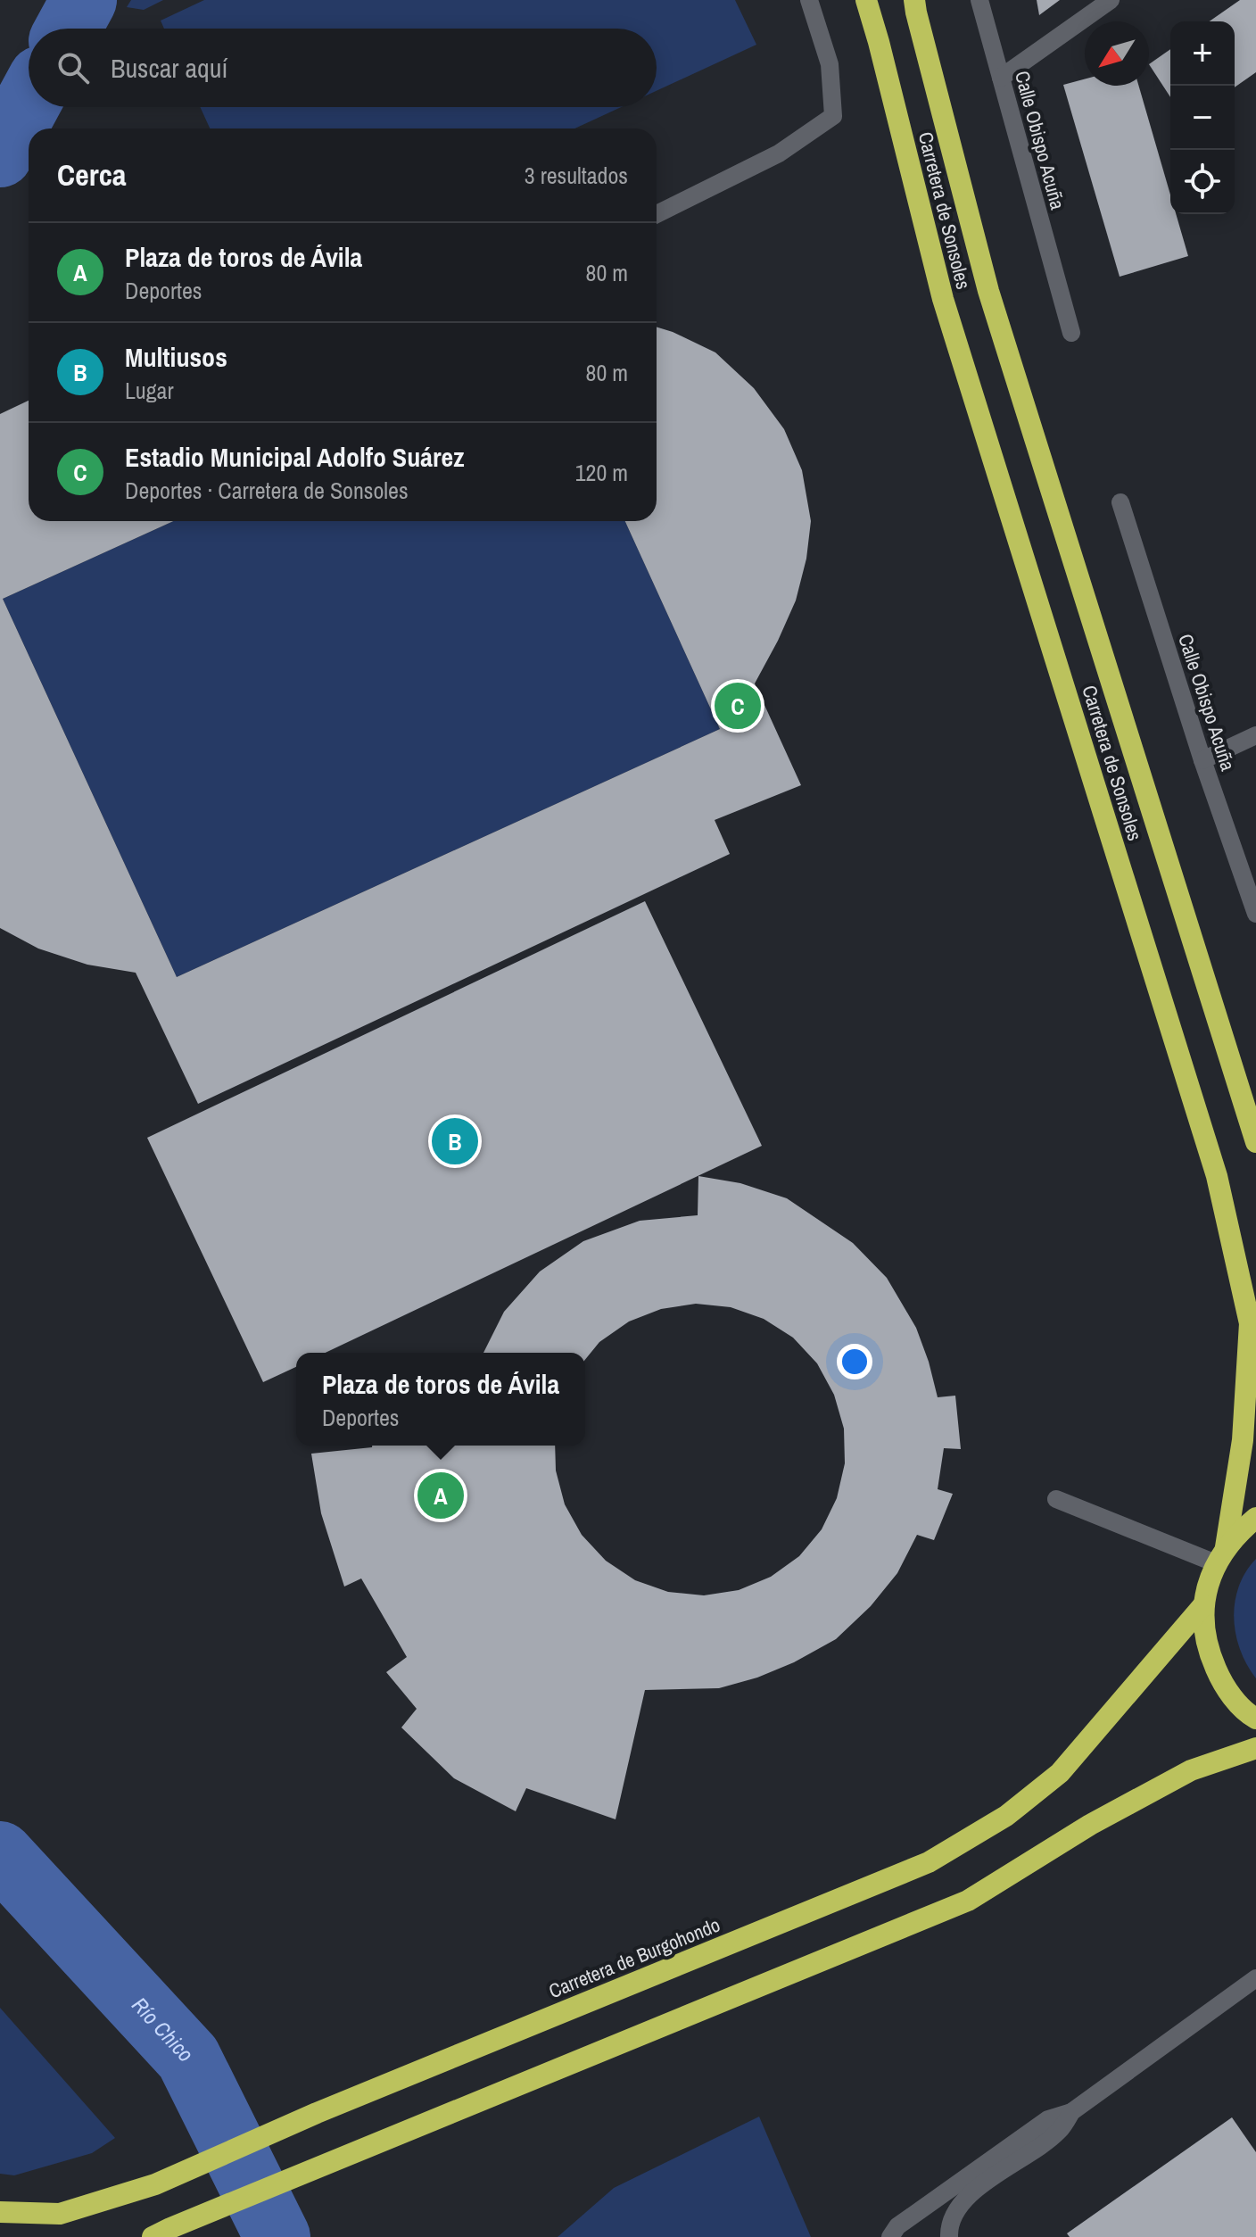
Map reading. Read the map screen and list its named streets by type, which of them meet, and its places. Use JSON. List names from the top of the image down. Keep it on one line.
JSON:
{"streets":{"highway":["Carretera de Sonsoles","Carretera de Burgohondo"],"street":["Calle Obispo Acuña"]},"crossings":[["Carretera de Sonsoles","Carretera de Burgohondo"]],"water":["Río Chico"],"north":"bottom left","page":{"map_buttons":["+","−"],"search":"Buscar aquí","heading":["Cerca","3 resultados"],"list":[{"mark":"A","name":"Plaza de toros de Ávila","note":"Deportes","value":"80 m"},{"mark":"B","name":"Multiusos","note":"Lugar","value":"80 m"},{"mark":"C","name":"Estadio Municipal Adolfo Suárez","note":"Deportes · Carretera de Sonsoles","value":"120 m"}],"pins":["C","B","A"],"popup":["Plaza de toros de Ávila","Deportes"]}}
